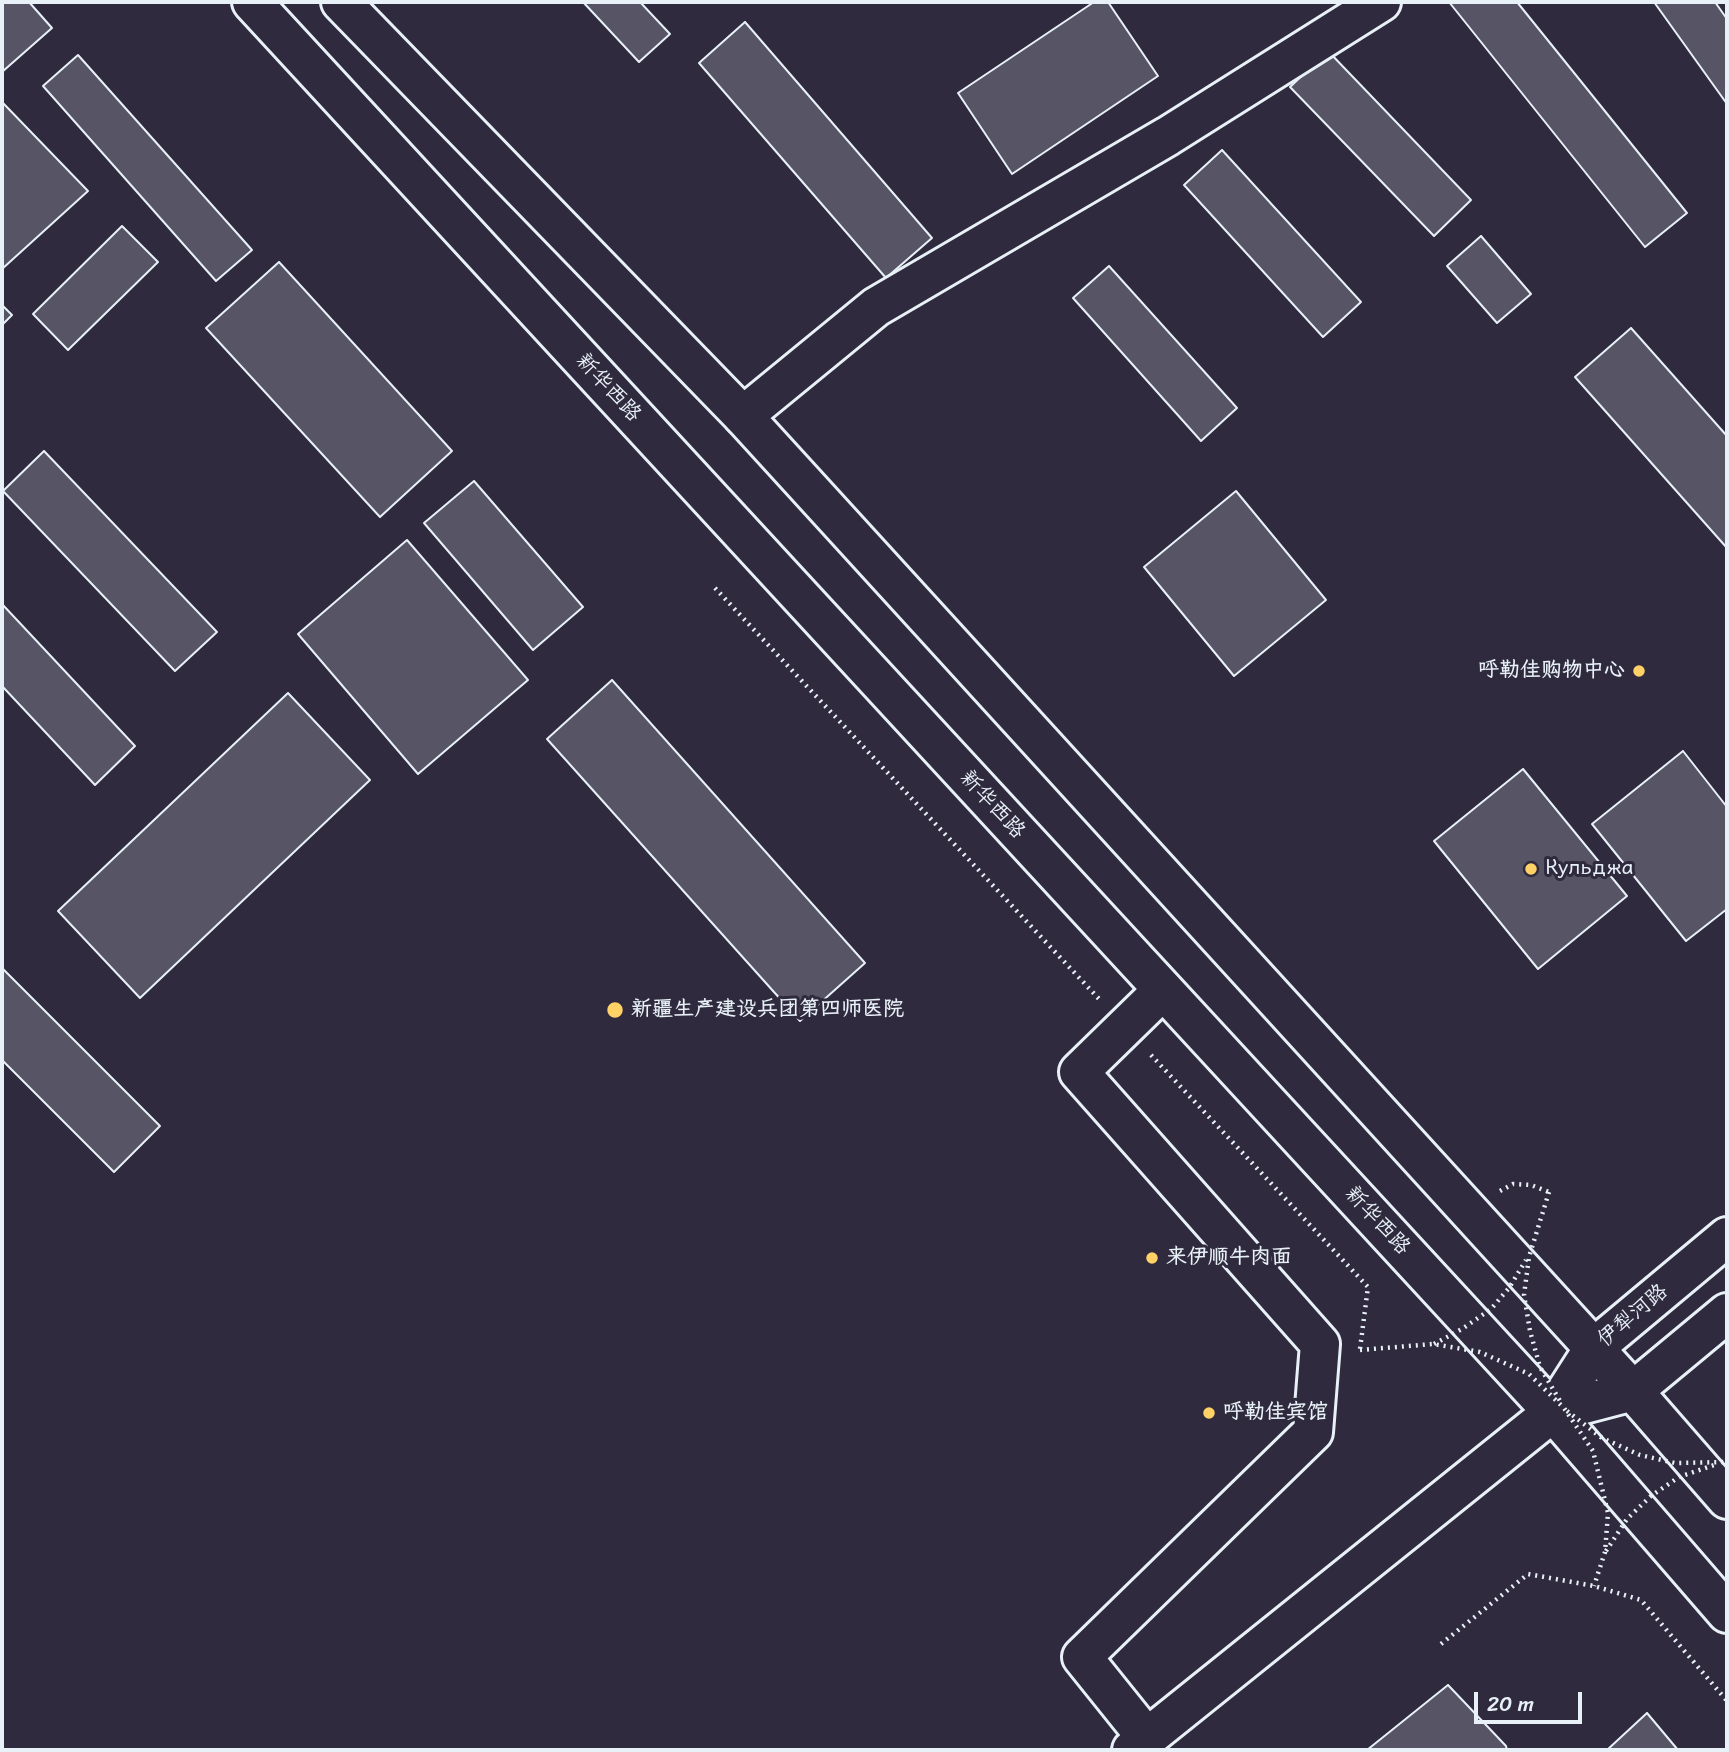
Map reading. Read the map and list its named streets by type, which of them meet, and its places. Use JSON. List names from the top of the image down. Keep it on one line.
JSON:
{"streets":{"main road":["新华西路","伊犁河路"]},"crossings":[["新华西路","伊犁河路"]],"places":["呼勒佳购物中心","Кульджа","新疆生产建设兵团第四师医院","来伊顺牛肉面","呼勒佳宾馆"],"scale_bar":"20 m"}
